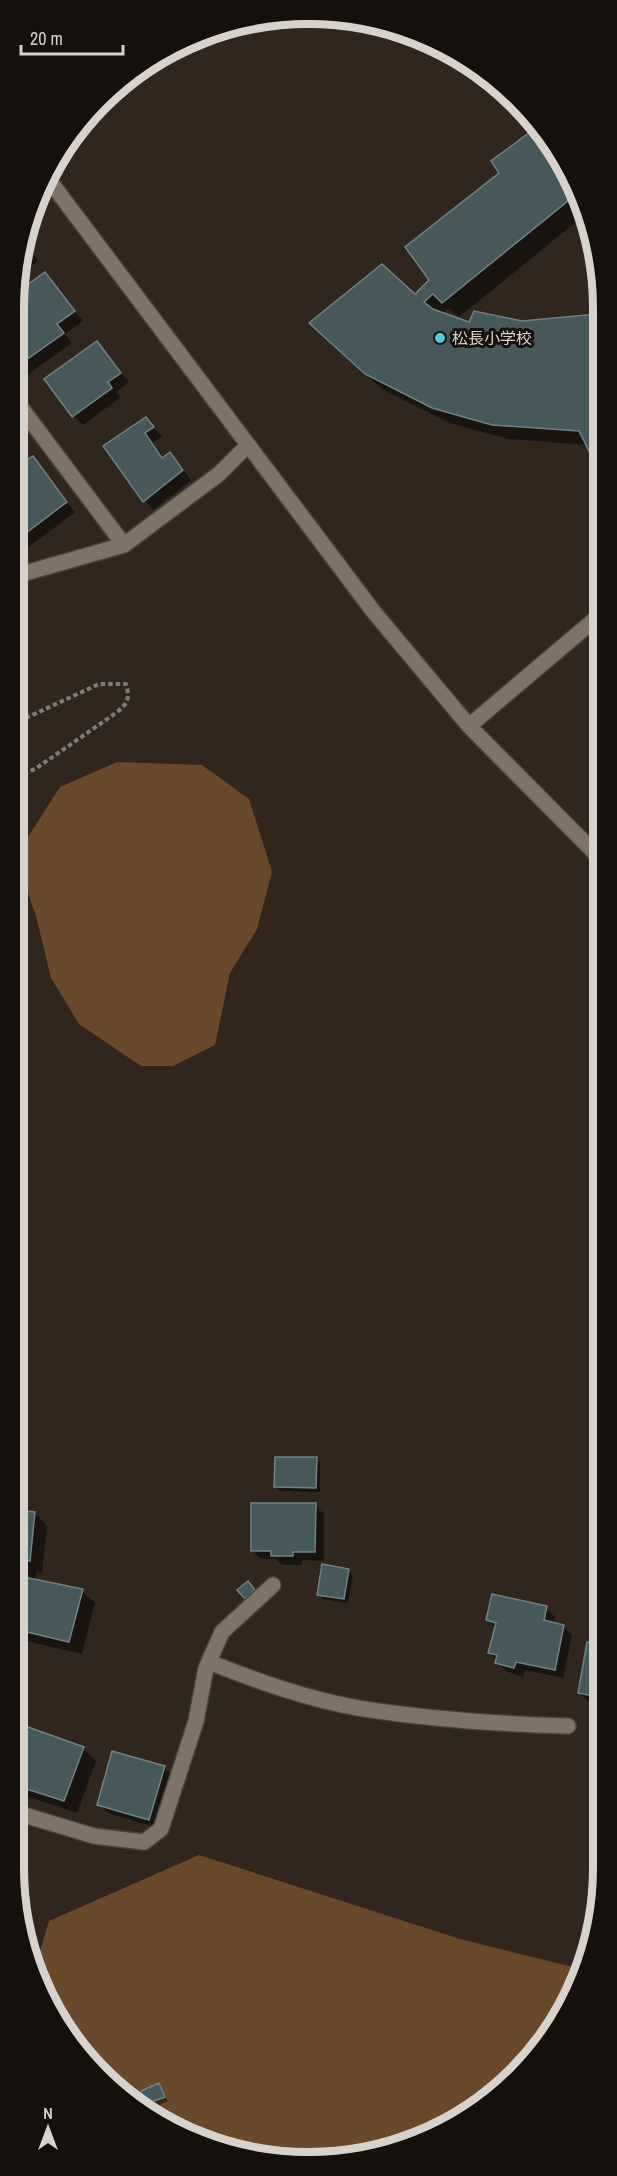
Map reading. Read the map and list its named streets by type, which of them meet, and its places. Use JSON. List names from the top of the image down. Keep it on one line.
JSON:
{"places":["松長小学校"],"scale_bar":"20 m","north":"top"}
